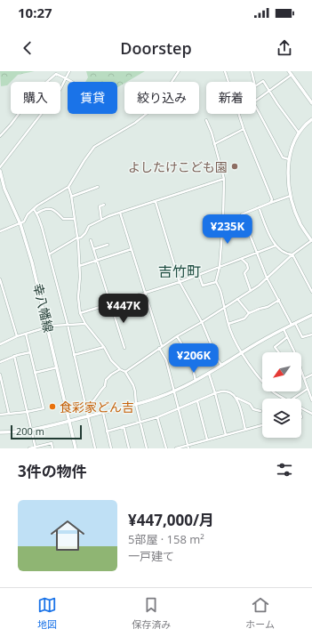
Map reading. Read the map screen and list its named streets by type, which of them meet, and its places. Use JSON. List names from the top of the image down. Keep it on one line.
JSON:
{"streets":{"street":["幸八幡線"]},"districts":["吉竹町"],"places":["よしたけこども園","食彩家どん吉"],"scale_bar":"200 m","north":"bottom left","page":{"status":"10:27","header":"Doorstep","chip":["購入","賃貸","絞り込み","新着"],"price":["¥235K","¥447K","¥206K"],"scale":"200 m","heading":"3件の物件","list":[{"name":"¥447,000/月","note":"5部屋 · 158 m² · 一戸建て"}],"tabs":["地図","保存済み","ホーム"]}}
